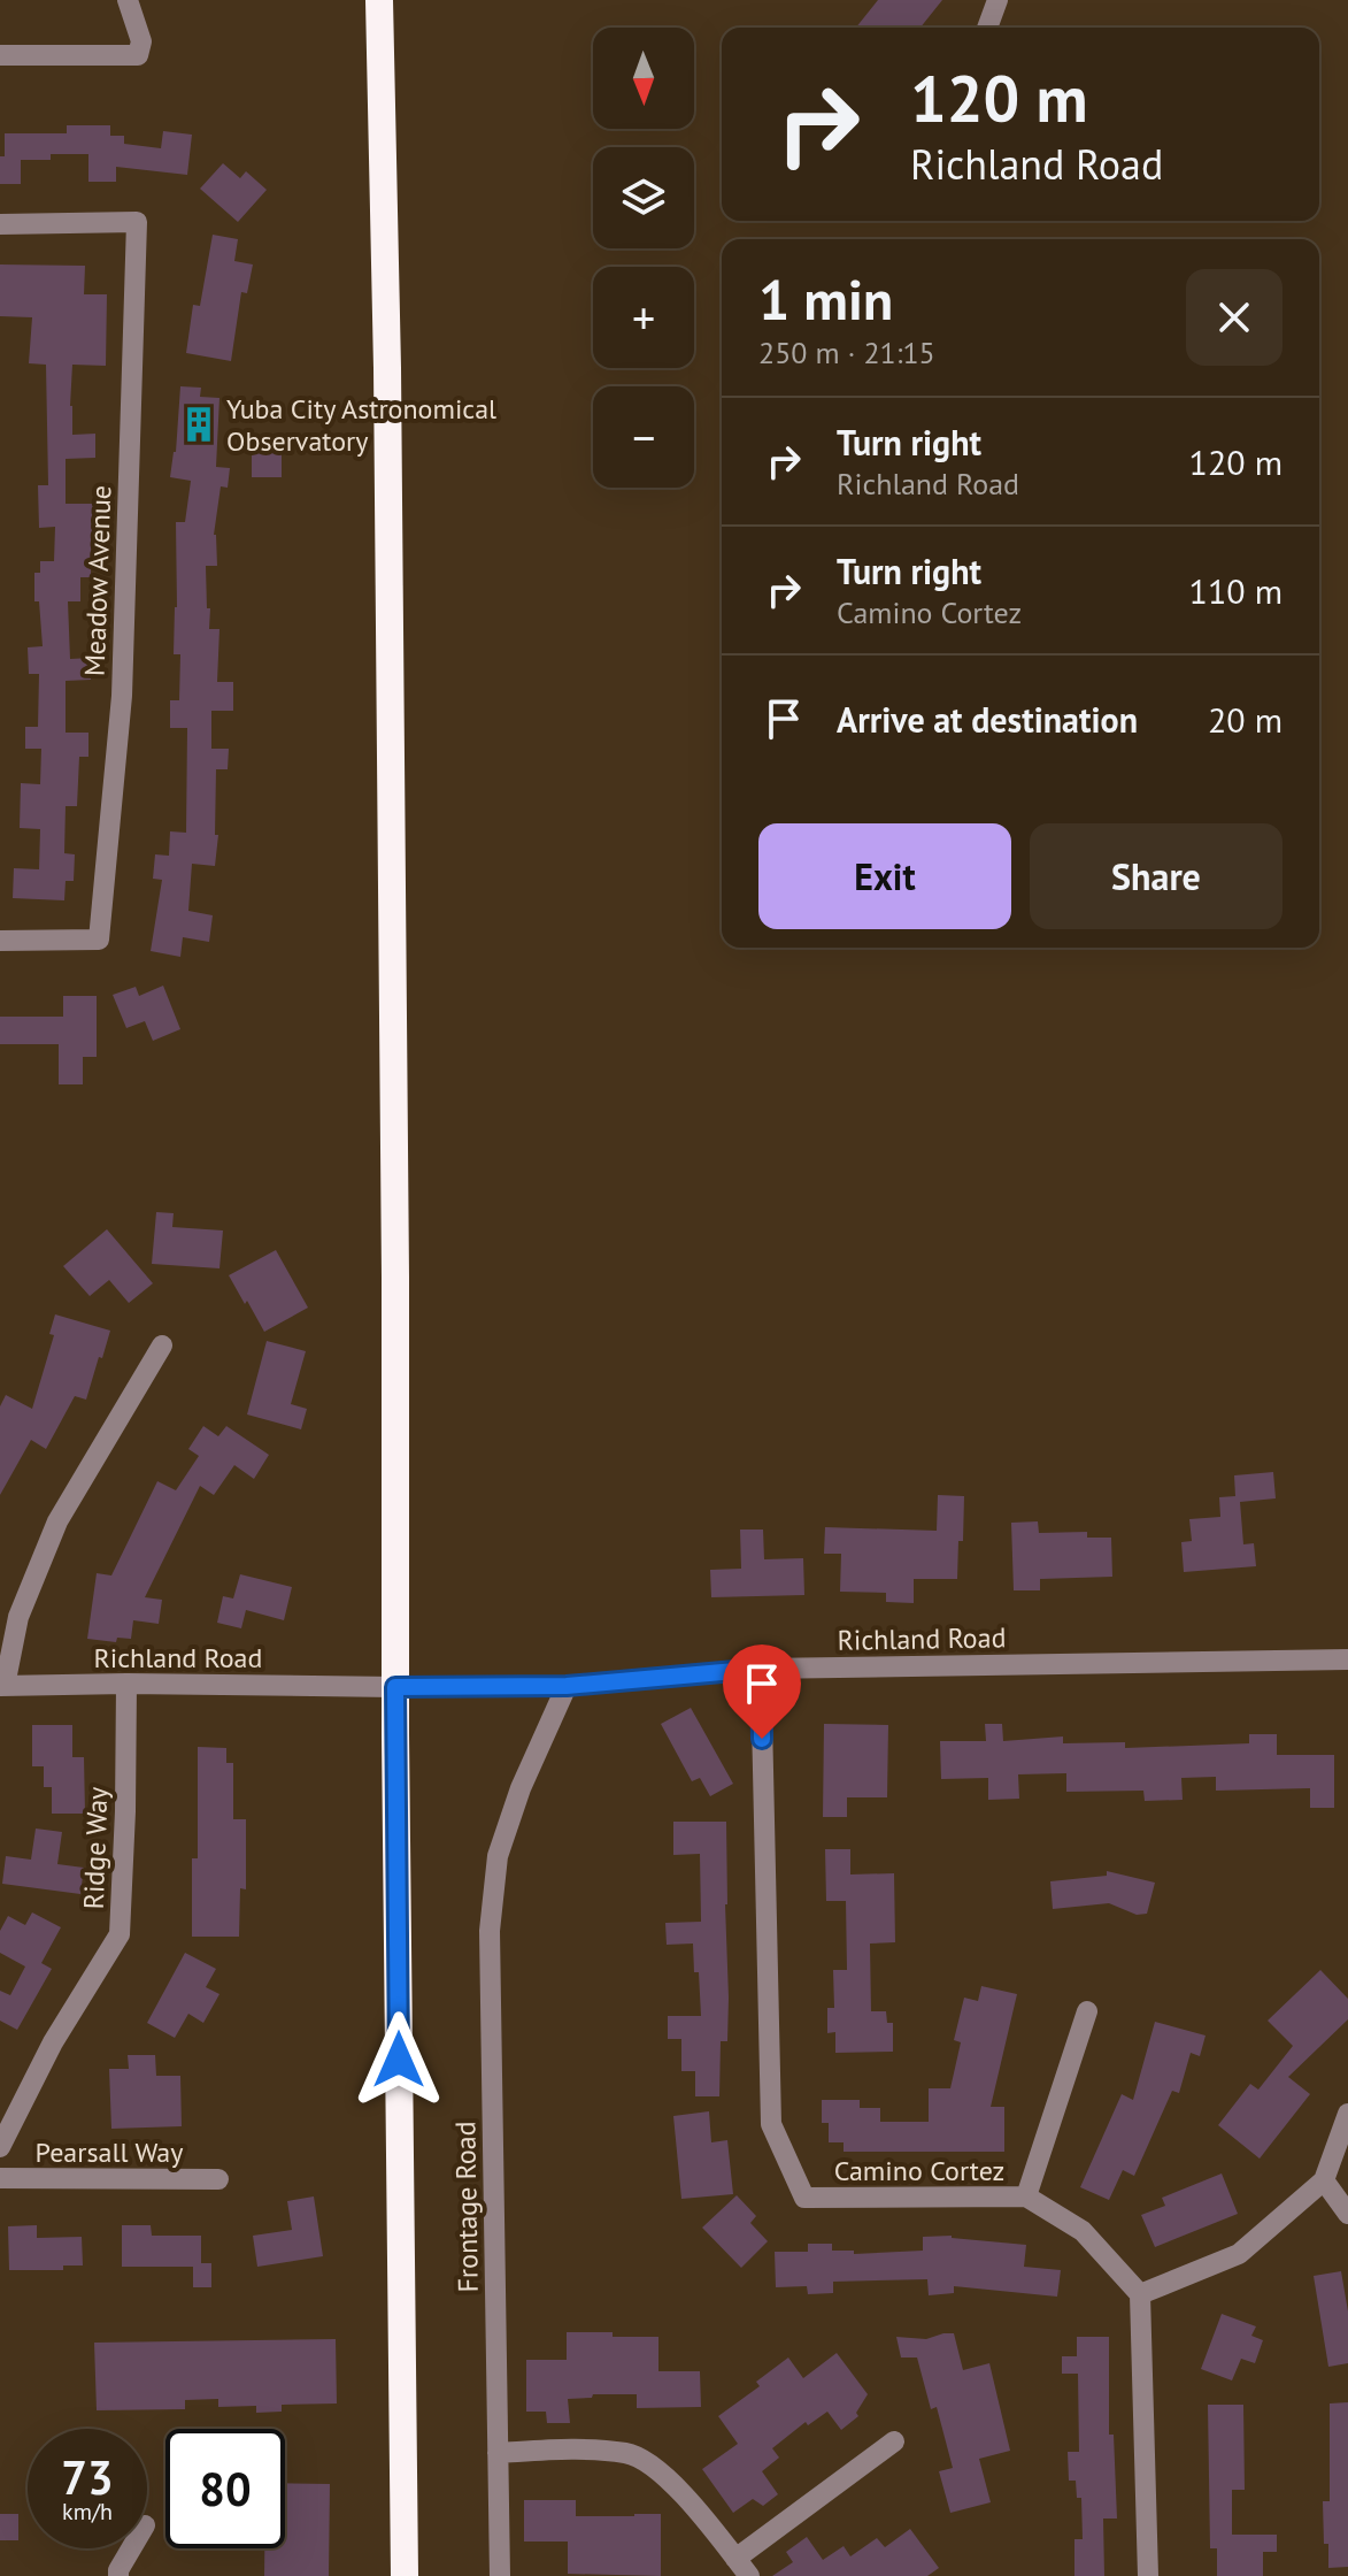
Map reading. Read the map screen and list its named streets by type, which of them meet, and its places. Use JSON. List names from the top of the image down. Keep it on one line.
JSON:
{"streets":{"street":["Meadow Avenue","Richland Road","Ridge Way","Pearsall Way","Camino Cortez","Frontage Road"]},"crossings":[["Richland Road","Ridge Way"],["Richland Road","Camino Cortez"],["Richland Road","Frontage Road"]],"places":{"building":["Yuba City Astronomical Observatory"]},"north":"bottom","page":{"map_buttons":["+","−"],"turn":["120 m","Richland Road"],"heading":["1 min","250 m · 21:15"],"list":[{"name":"Turn right","note":"Richland Road","value":"120 m"},{"name":"Turn right","note":"Camino Cortez","value":"110 m"},{"name":"Arrive at destination","value":"20 m"}],"buttons":["Exit","Share"],"speed":"73 km/h","limit":"80"}}
